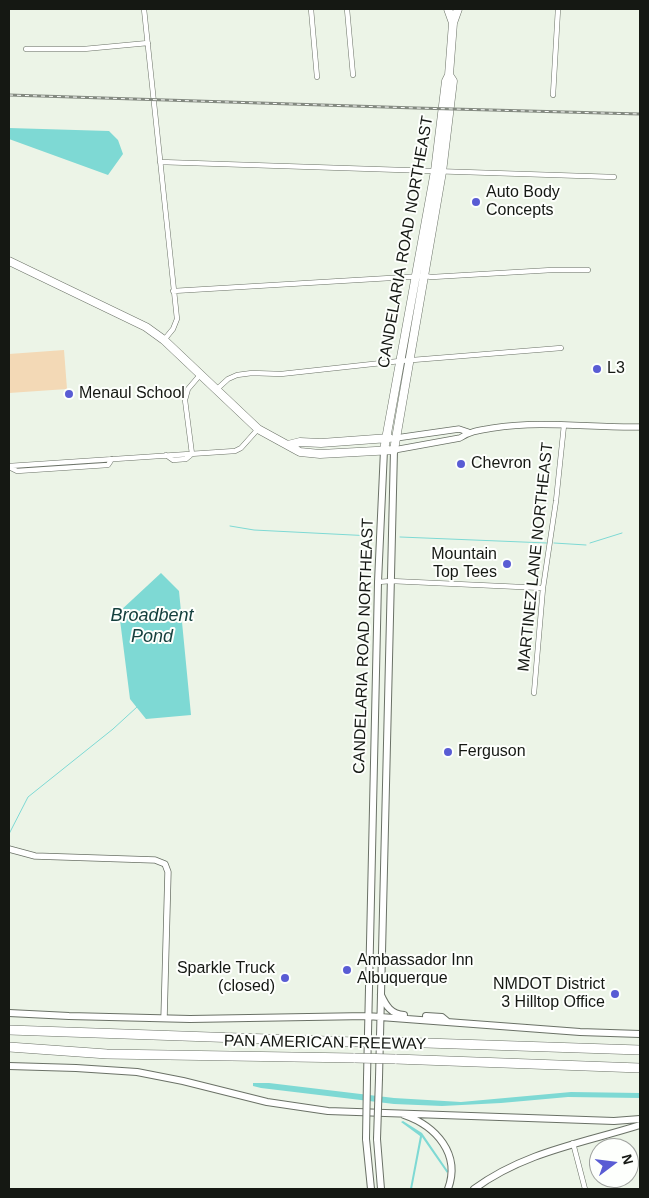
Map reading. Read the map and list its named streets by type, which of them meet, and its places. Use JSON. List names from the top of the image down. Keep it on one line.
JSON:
{"streets":{"highway":["PAN AMERICAN FREEWAY"],"main road":["CANDELARIA ROAD NORTHEAST"],"street":["MARTINEZ LANE NORTHEAST"]},"water":["Broadbent Pond"],"places":["Auto Body Concepts","L3","Menaul School","Chevron","Mountain Top Tees","Ferguson","Ambassador Inn Albuquerque","Sparkle Truck (closed)","NMDOT District 3 Hilltop Office"],"north":"right"}
